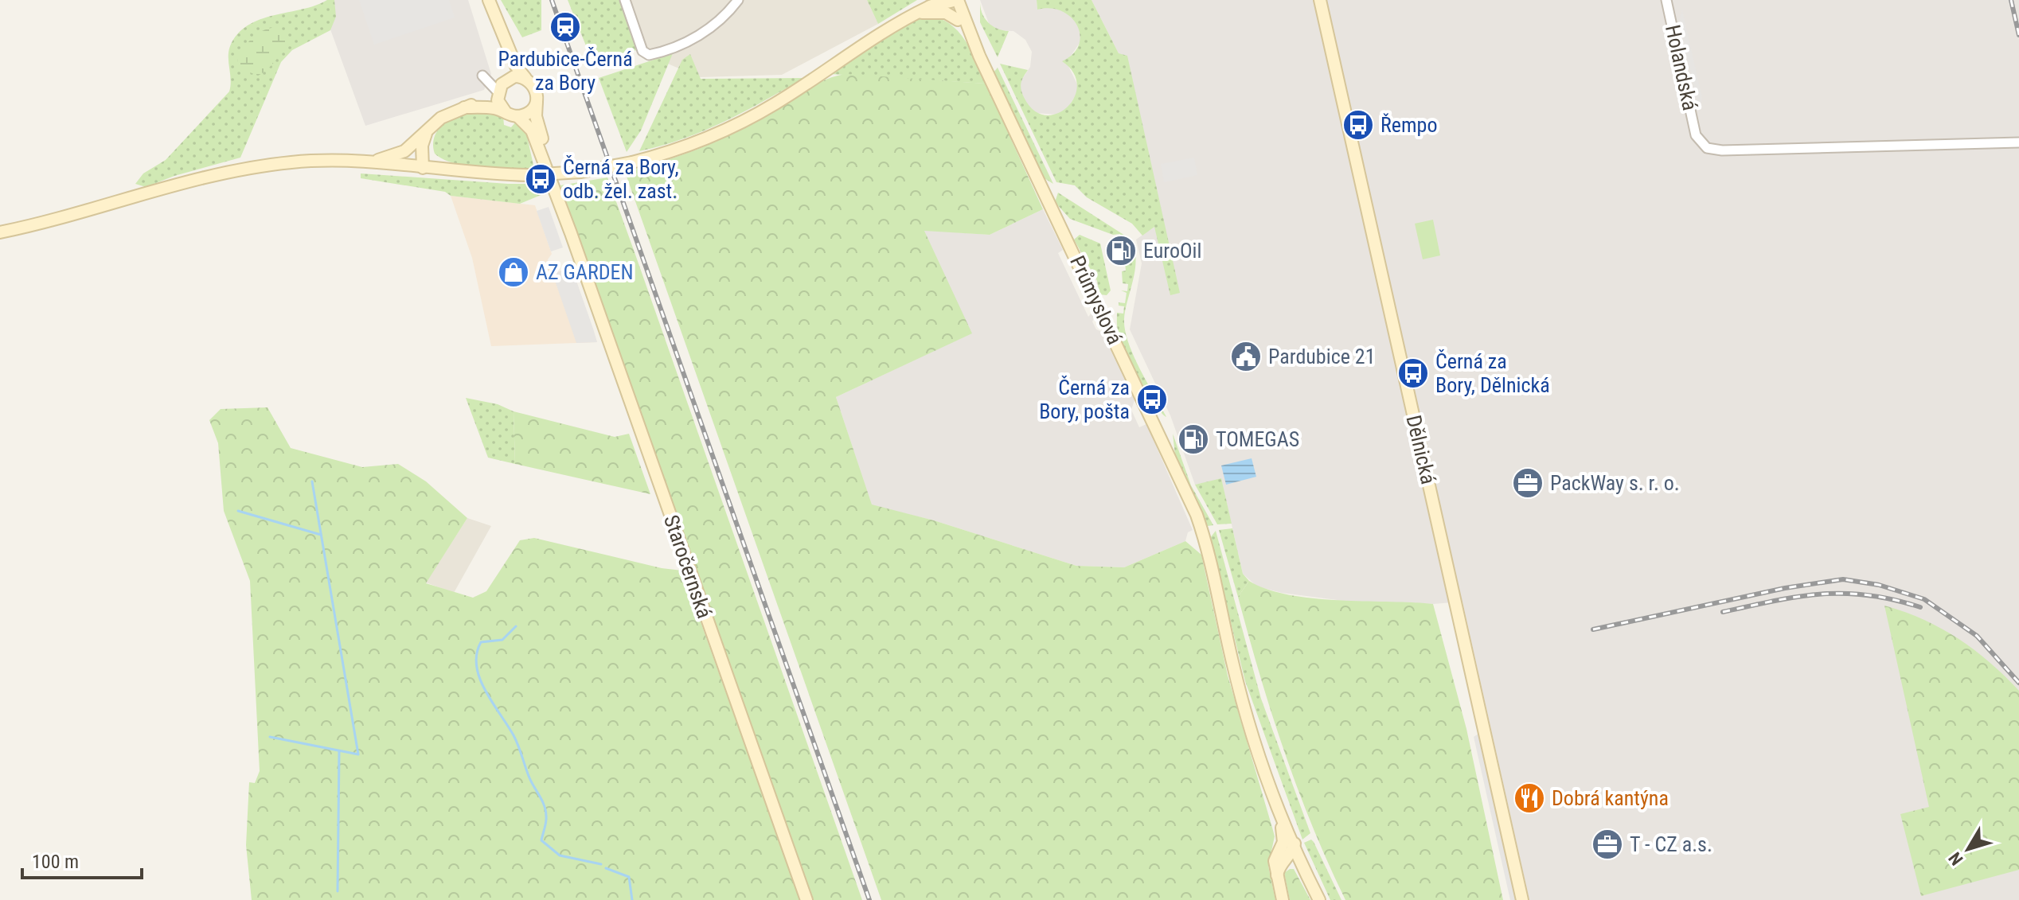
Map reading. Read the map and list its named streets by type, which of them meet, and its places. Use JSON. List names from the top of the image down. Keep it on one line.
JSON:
{"streets":{"main road":["Průmyslová","Dělnická","Staročernská"],"street":["Holandská"]},"places":{"station":["Pardubice-Černá za Bory"],"bus stop":["Řempo","Černá za Bory, odb. žel. zast.","Černá za Bory, Dělnická","Černá za Bory, pošta"],"fuel station":["EuroOil","TOMEGAS"],"shop":["AZ GARDEN"],"public building":["Pardubice 21"],"office":["PackWay s. r. o.","T - CZ a.s."],"restaurant":["Dobrá kantýna"]},"scale_bar":"100 m","north":"bottom left"}
